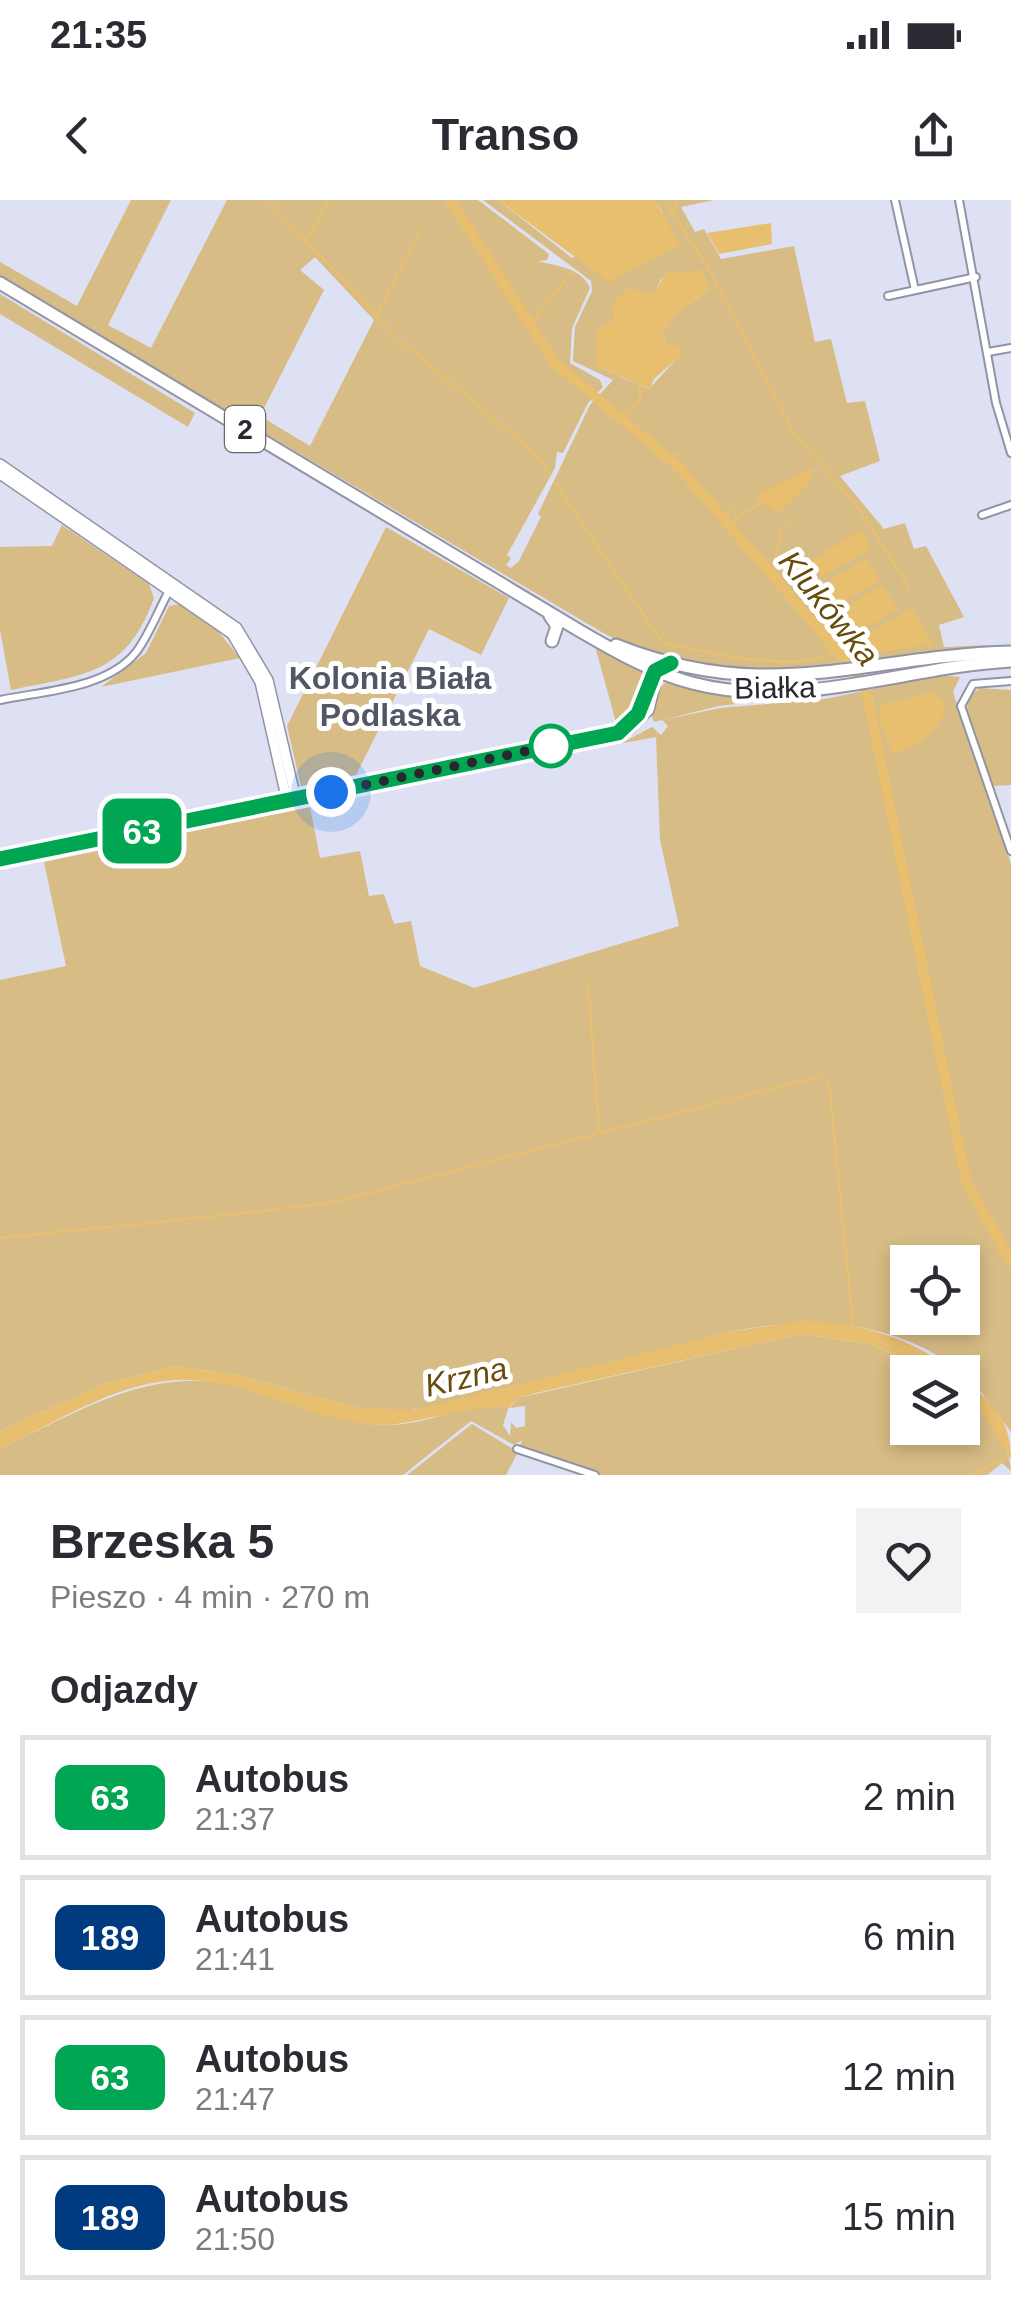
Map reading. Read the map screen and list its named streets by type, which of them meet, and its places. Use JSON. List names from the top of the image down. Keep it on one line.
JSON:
{"streets":{"highway":["2","Białka"]},"crossings":[["2","Białka"]],"districts":["Kolonia Biała Podlaska"],"water":["Klukówka","Krzna"],"lines":["bus line 63"],"page":{"status":"21:35","header":"Transo","on_map":"63","heading":[["Brzeska 5","Pieszo · 4 min · 270 m"],"Odjazdy"],"list":[{"mark":"63","name":"Autobus","note":"21:37","value":"2 min"},{"mark":"189","name":"Autobus","note":"21:41","value":"6 min"},{"mark":"63","name":"Autobus","note":"21:47","value":"12 min"},{"mark":"189","name":"Autobus","note":"21:50","value":"15 min"}]}}
